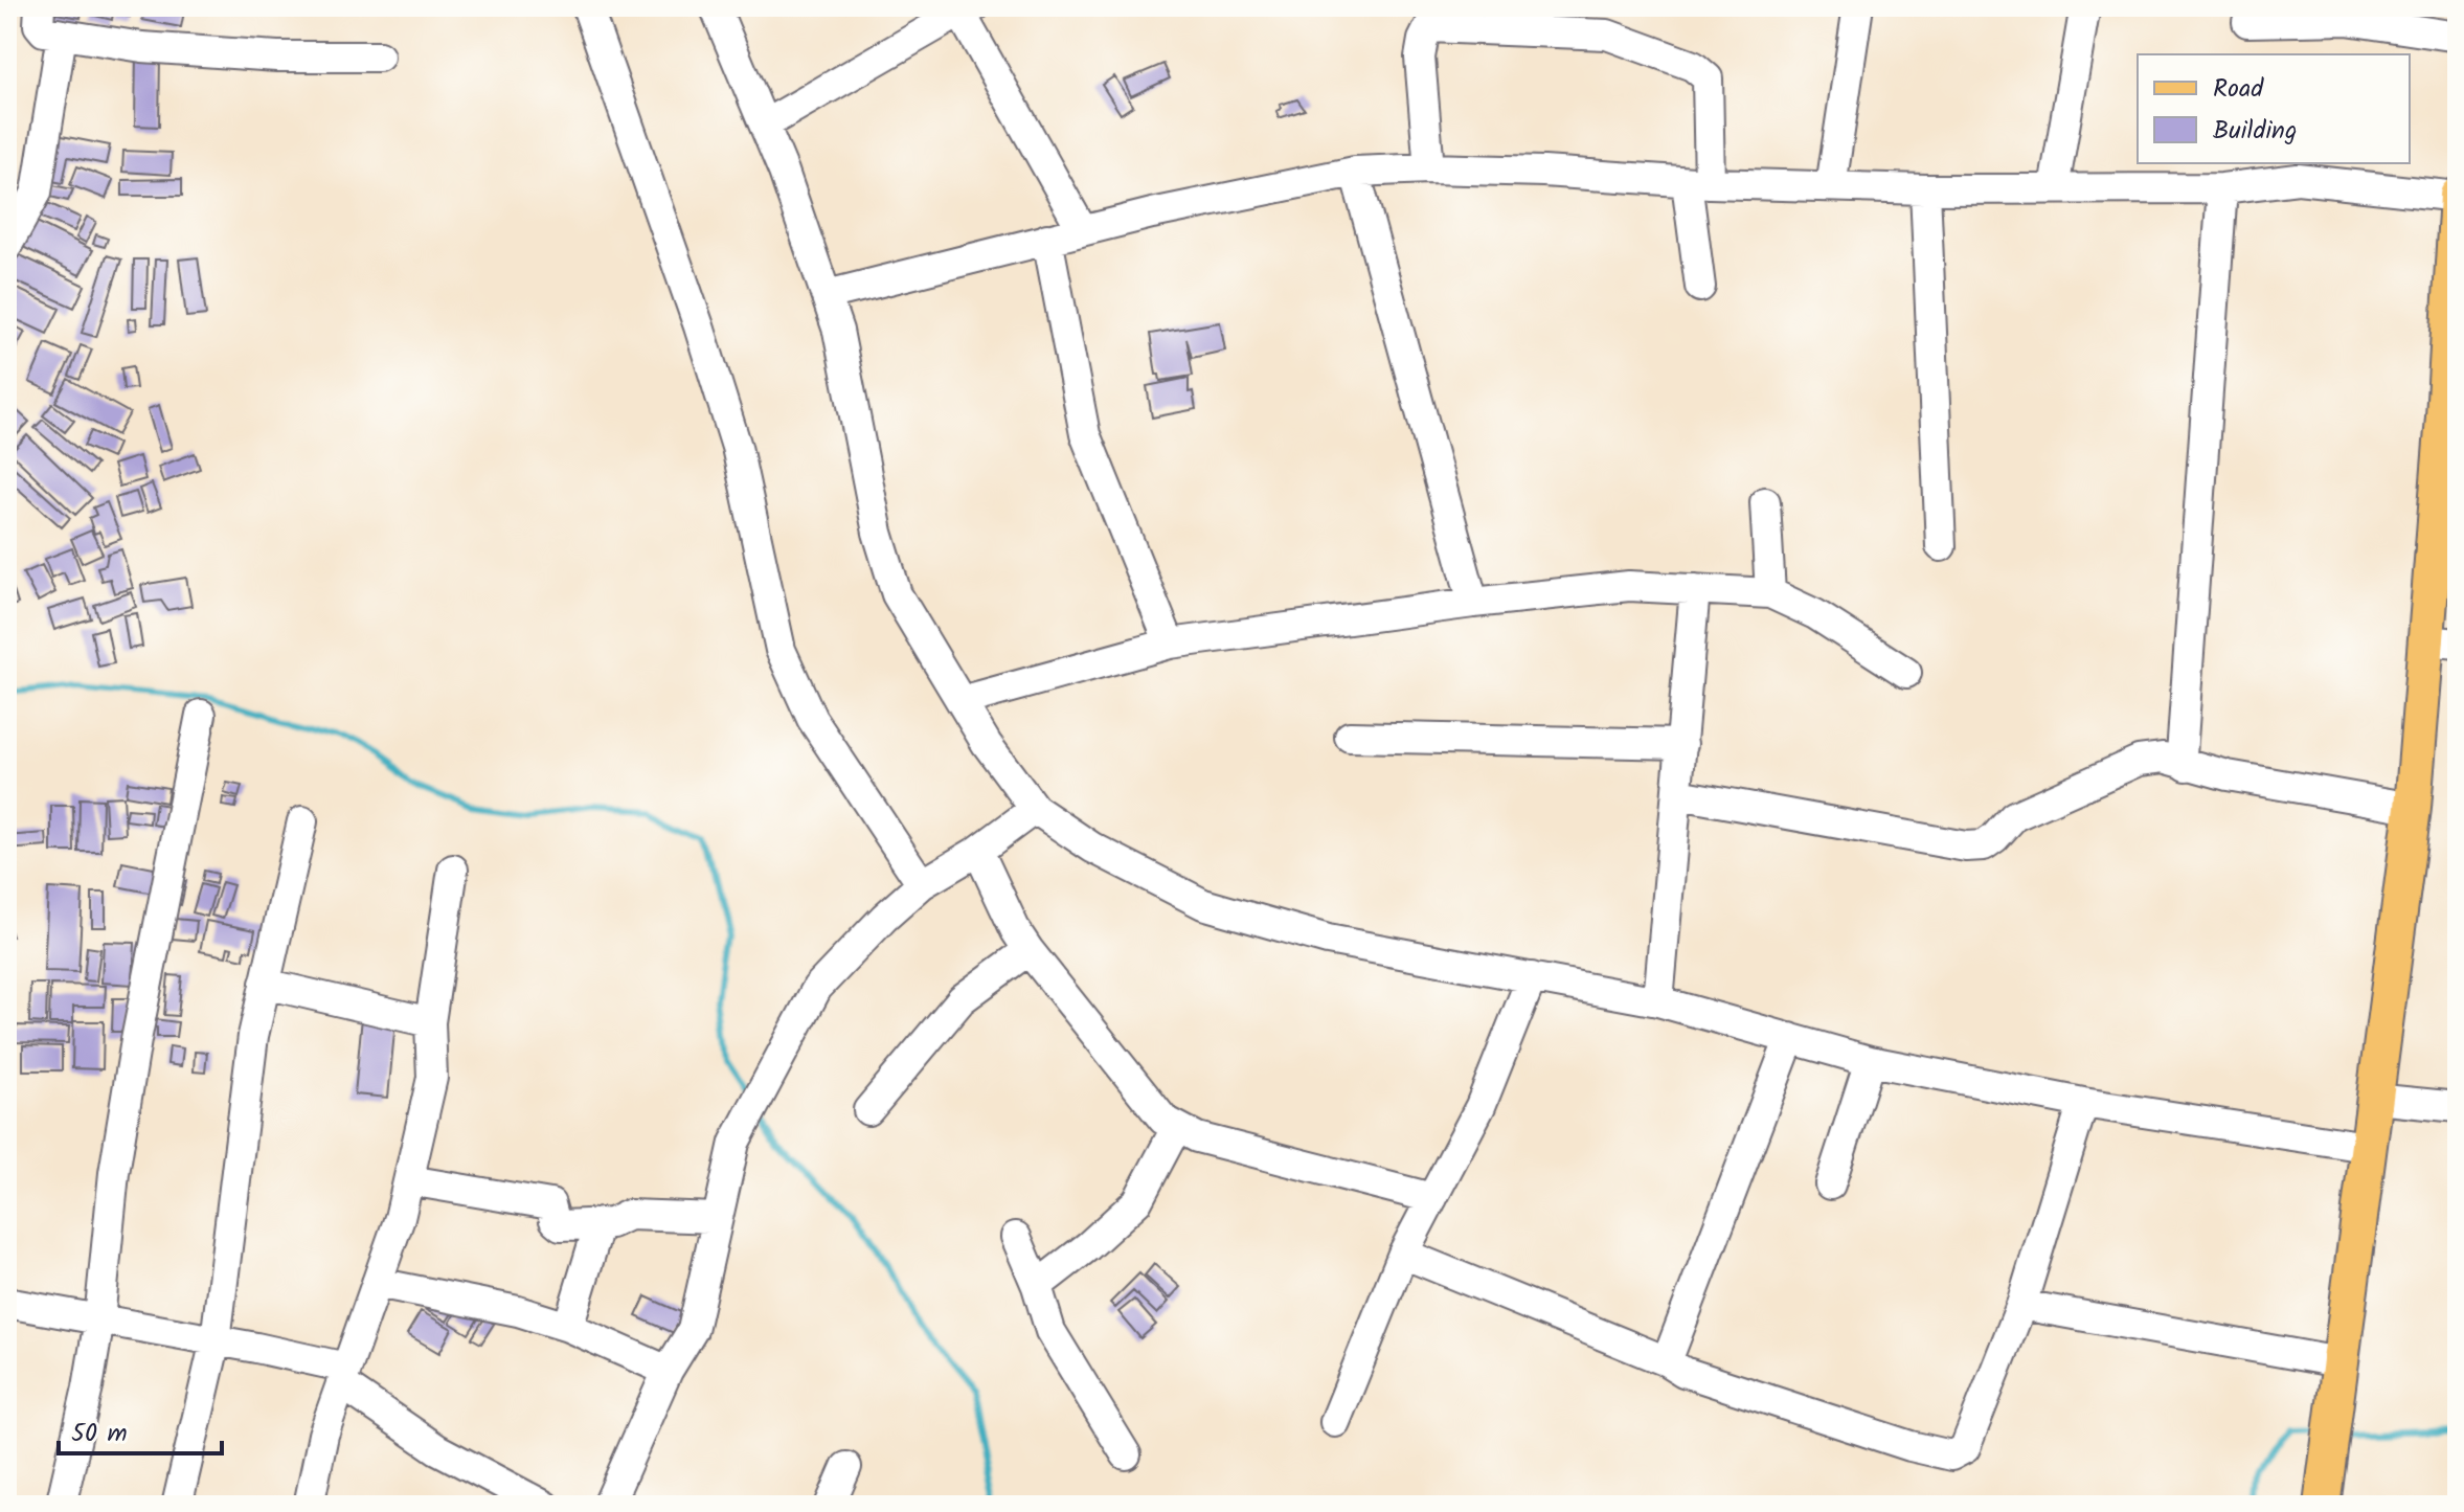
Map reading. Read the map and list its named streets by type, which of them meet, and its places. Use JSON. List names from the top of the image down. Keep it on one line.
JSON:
{"legend":["Road","Building"],"scale_bar":"50 m"}
